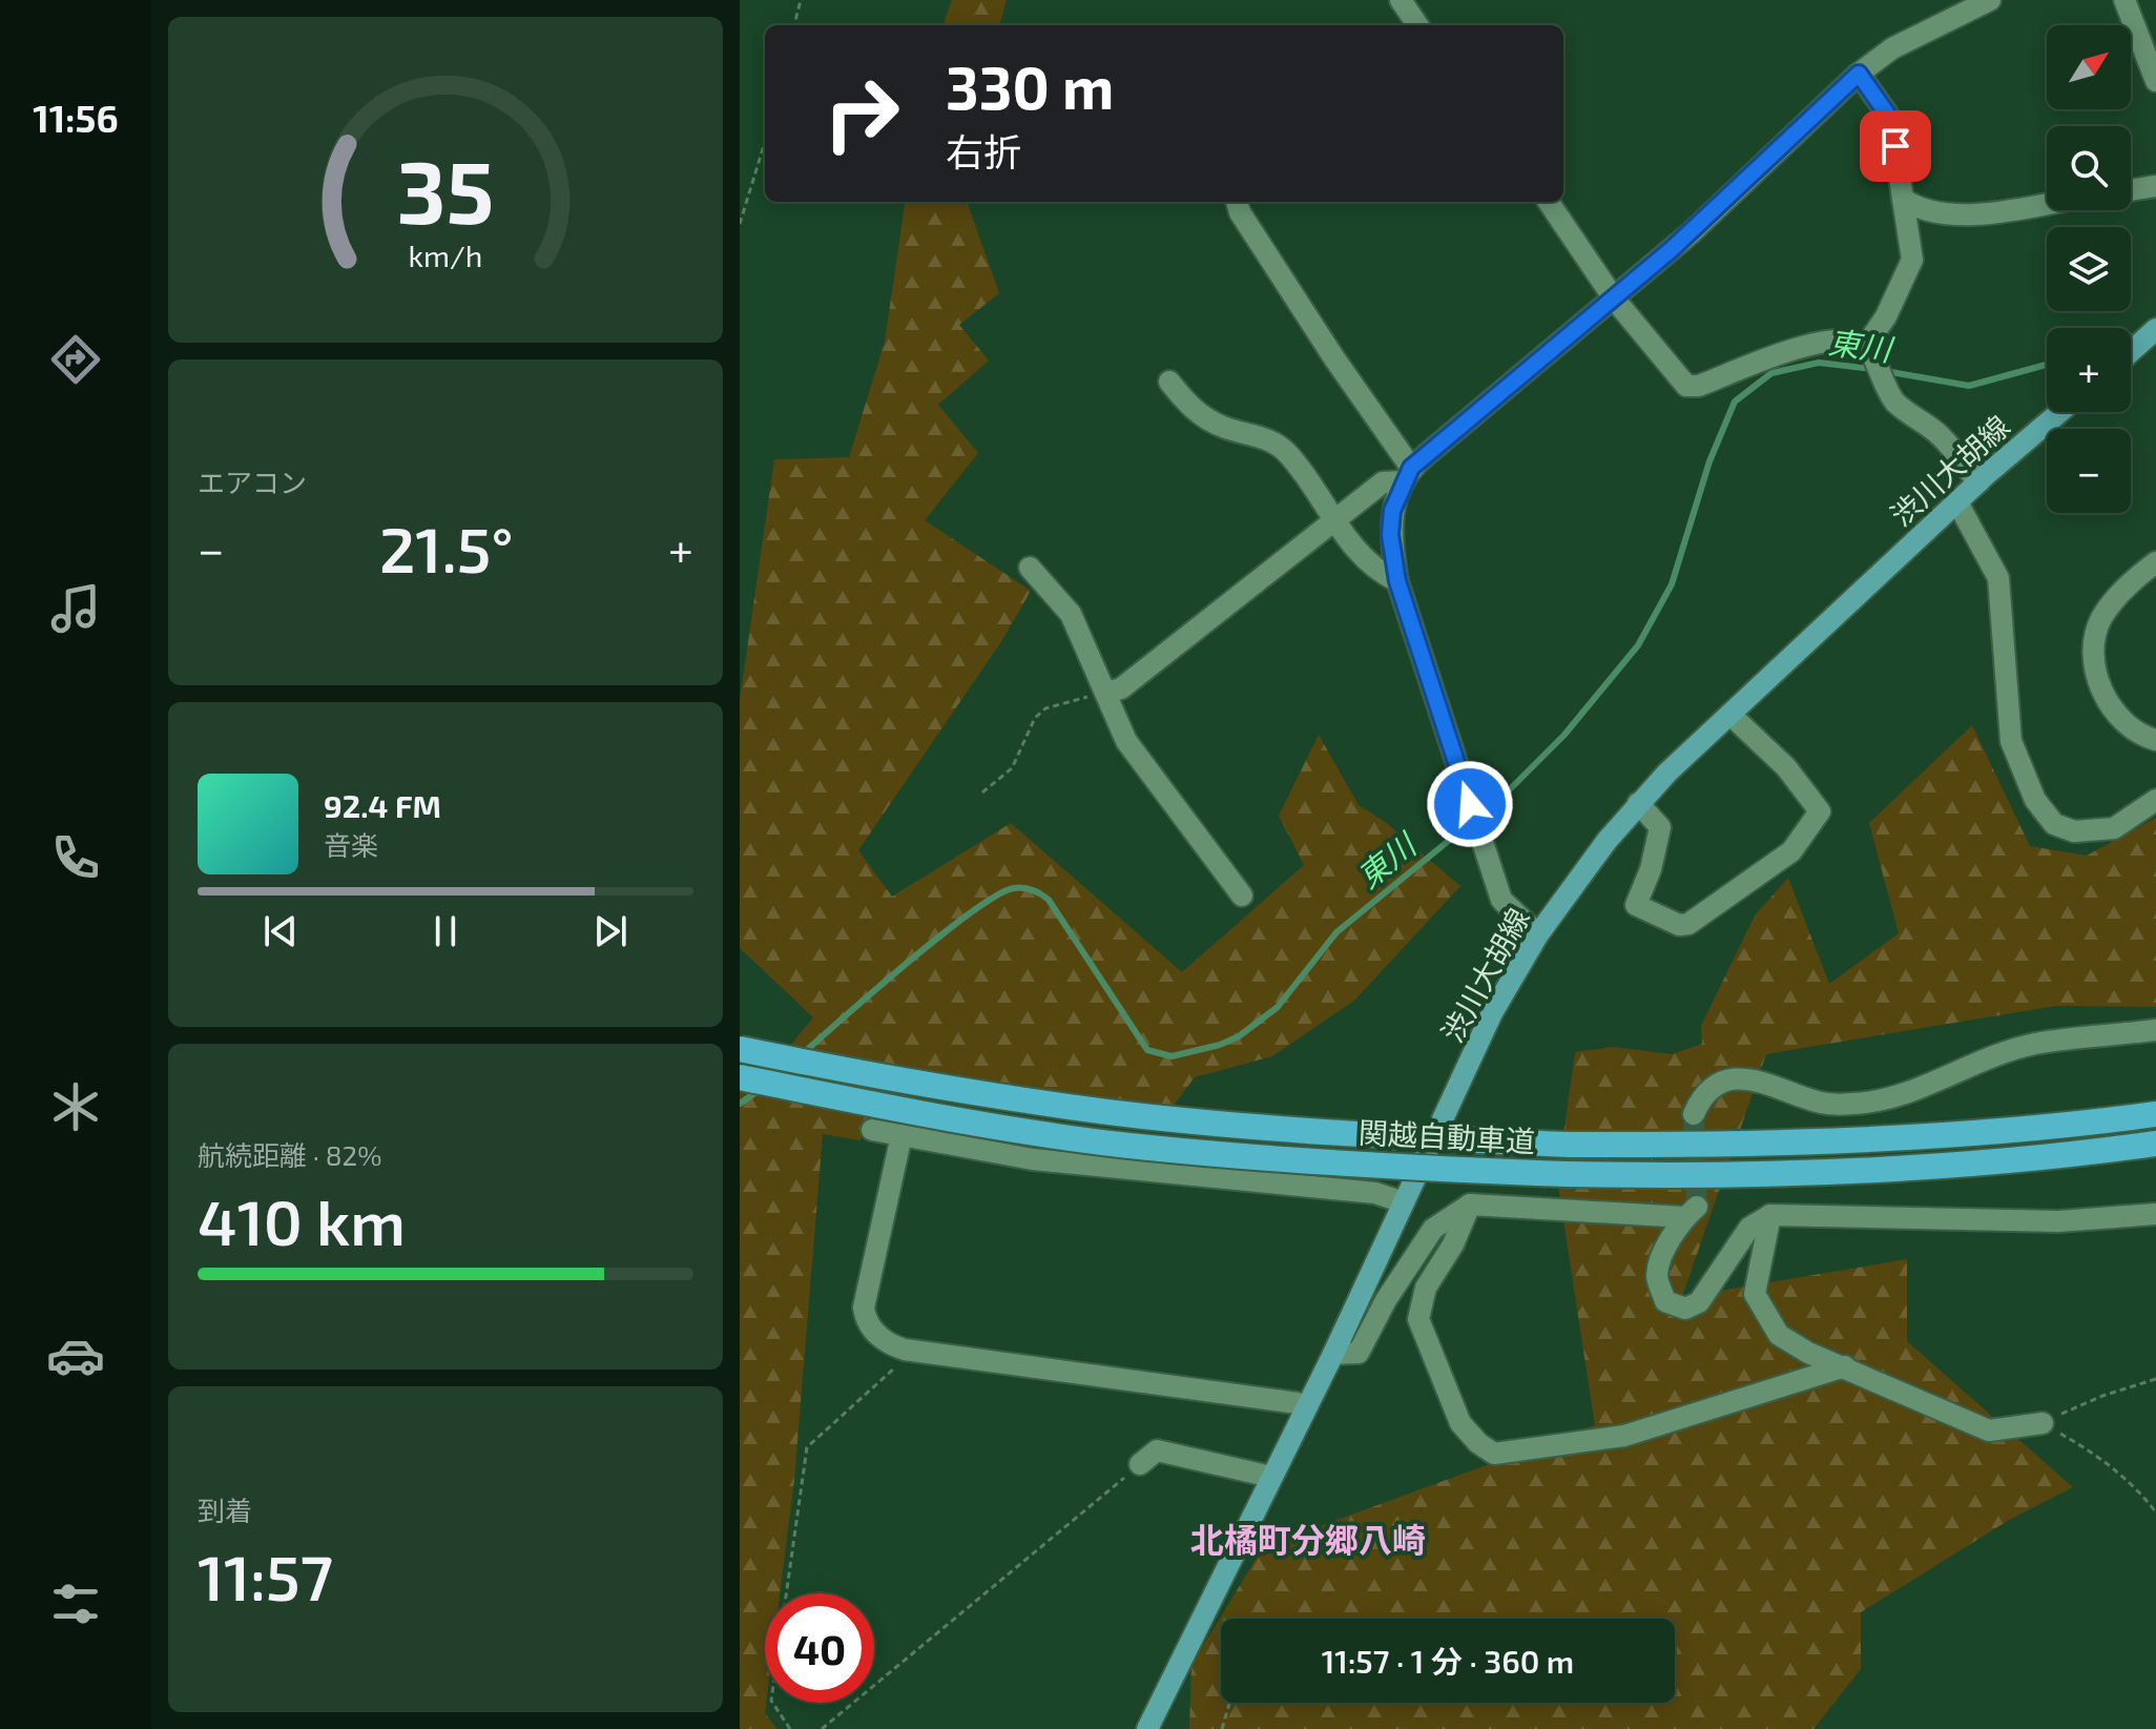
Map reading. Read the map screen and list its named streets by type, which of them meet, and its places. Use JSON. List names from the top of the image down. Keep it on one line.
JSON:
{"streets":{"highway":["関越自動車道"],"main road":["渋川大胡線"]},"districts":["北橘町分郷八崎"],"water":["東川"],"north":"top right","page":{"tabs":"11:56","map_buttons":["+","−"],"turn":["330 m","右折"],"tile":["エアコン",["航続距離 · 82%","410 km"],["到着","11:57"]],"heat":["−","21.5°","+"],"song":["92.4 FM","音楽"],"limit":"40","trip":"11:57 · 1 分 · 360 m","gauge":["35","km/h"]}}
